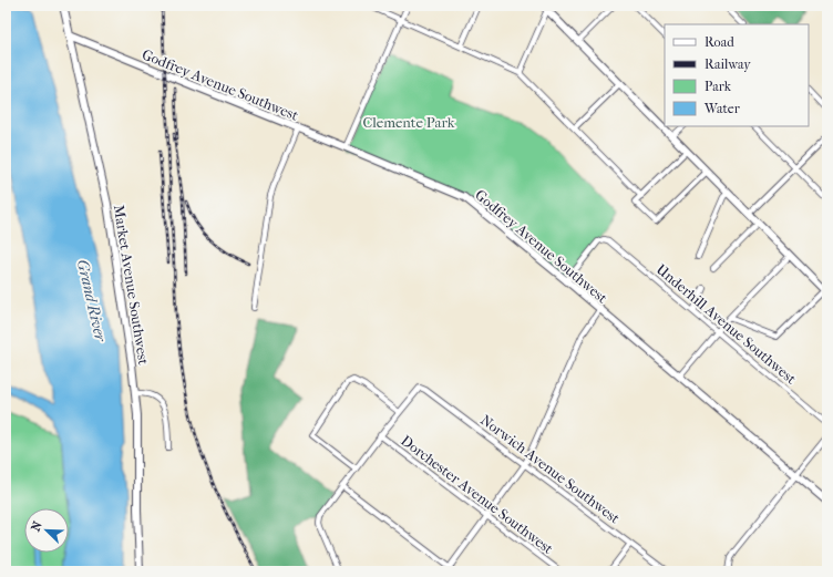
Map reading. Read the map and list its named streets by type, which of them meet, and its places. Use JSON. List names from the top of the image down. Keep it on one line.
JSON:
{"streets":{"main road":["Godfrey Avenue Southwest","Market Avenue Southwest"],"street":["Underhill Avenue Southwest","Norwich Avenue Southwest","Dorchester Avenue Southwest"]},"crossings":[["Godfrey Avenue Southwest","Market Avenue Southwest"],["Godfrey Avenue Southwest","Underhill Avenue Southwest"]],"water":["Grand River"],"parks":["Clemente Park"],"legend":["Road","Railway","Park","Water"],"north":"top left"}
